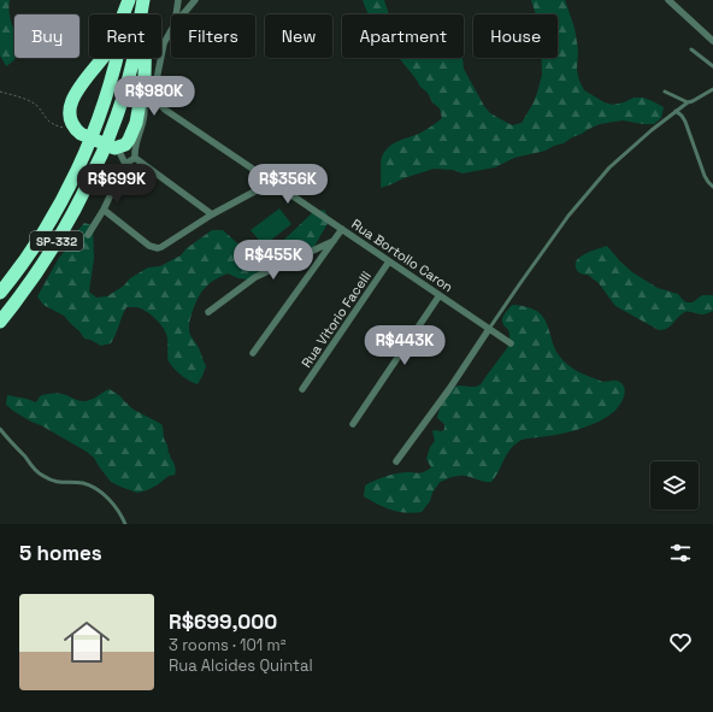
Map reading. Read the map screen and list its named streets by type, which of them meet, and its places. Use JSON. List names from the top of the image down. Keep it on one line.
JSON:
{"streets":{"highway":["SP-332"],"street":["Rua Bortollo Caron","Rua Vitorio Facelli"]},"crossings":[["Rua Bortollo Caron","Rua Vitorio Facelli"]],"page":{"chip":["Buy","Rent","Filters","New","Apartment","House"],"price":["R$980K","R$699K","R$356K","R$455K","R$443K"],"heading":"5 homes","list":[{"name":"R$699,000","note":"3 rooms · 101 m² · Rua Alcides Quintal"}]}}
